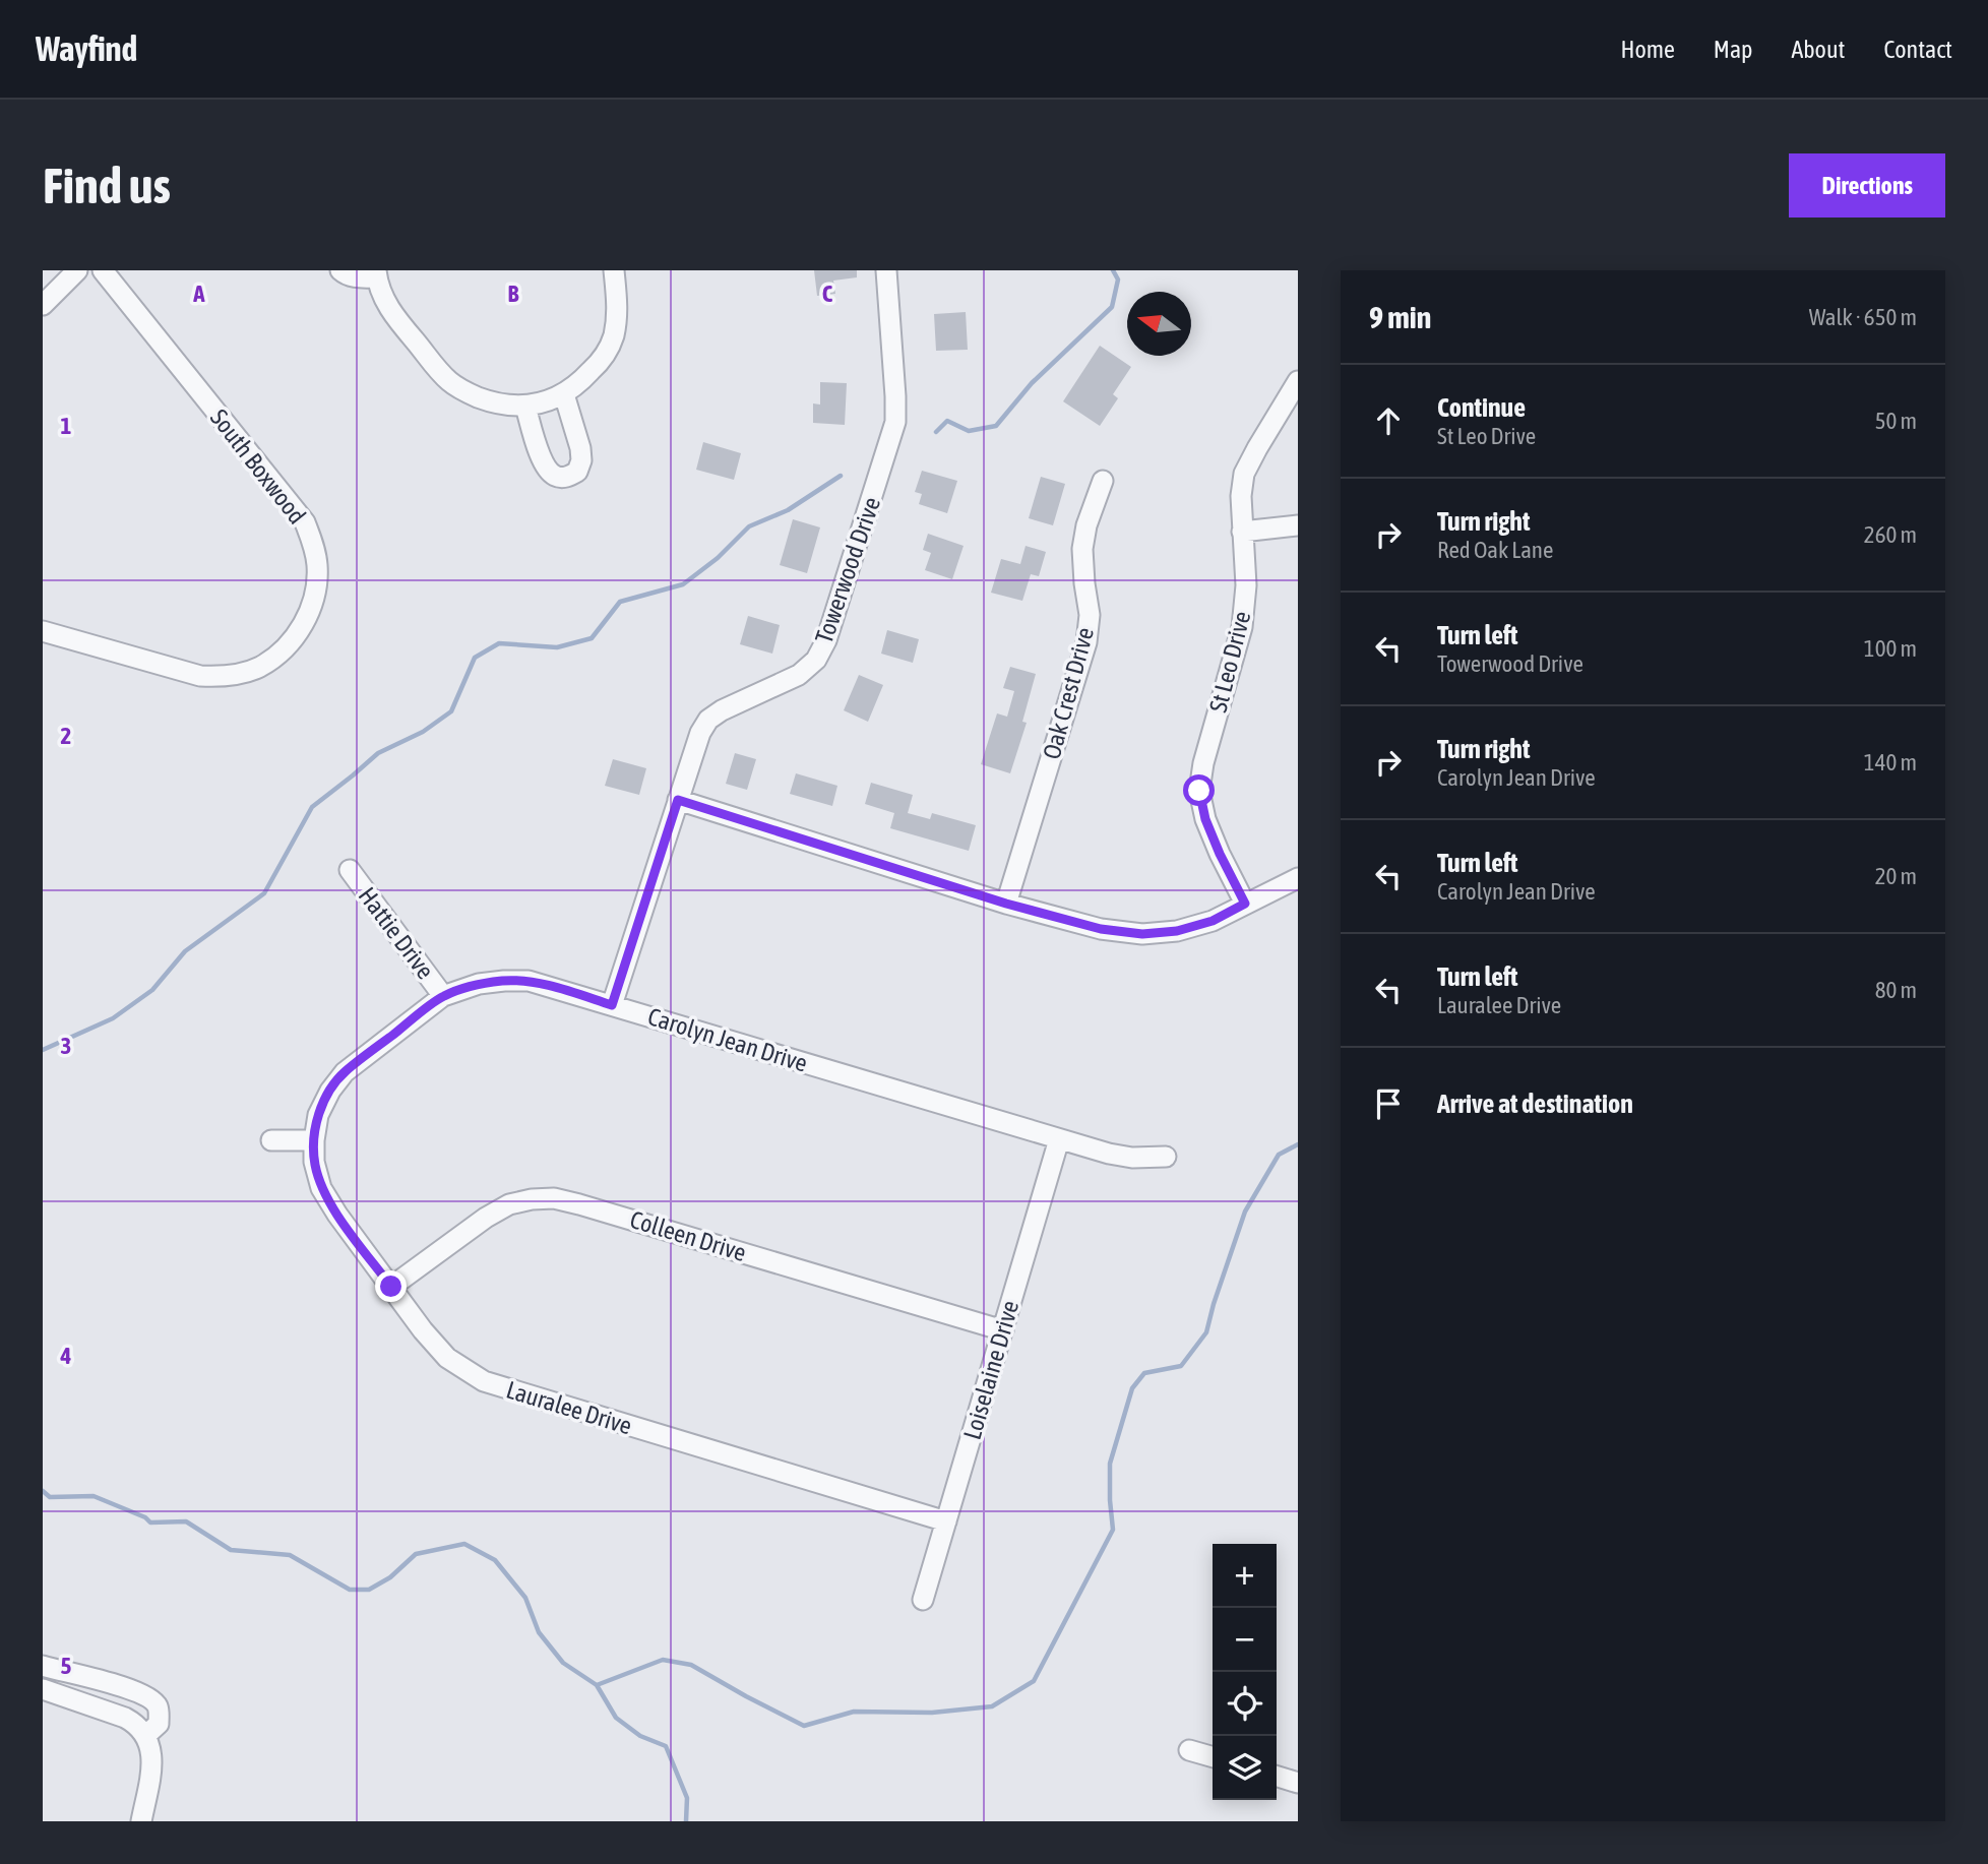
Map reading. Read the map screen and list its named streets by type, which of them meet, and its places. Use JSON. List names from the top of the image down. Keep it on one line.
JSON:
{"streets":{"street":["South Boxwood","Towerwood Drive","St Leo Drive","Oak Crest Drive","Hattie Drive","Carolyn Jean Drive","Colleen Drive","Loiselaine Drive","Lauralee Drive"]},"crossings":[["Towerwood Drive","Carolyn Jean Drive"],["Hattie Drive","Carolyn Jean Drive"],["Carolyn Jean Drive","Loiselaine Drive"],["Carolyn Jean Drive","Lauralee Drive"],["Colleen Drive","Loiselaine Drive"],["Colleen Drive","Lauralee Drive"],["Loiselaine Drive","Lauralee Drive"]],"north":"left","page":{"header":"Wayfind","nav":["Home","Map","About","Contact"],"buttons":"Directions","title":"Find us","heading":["9 min","Walk · 650 m"],"list":[["Continue","St Leo Drive","50 m"],["Turn right","Red Oak Lane","260 m"],["Turn left","Towerwood Drive","100 m"],["Turn right","Carolyn Jean Drive","140 m"],["Turn left","Carolyn Jean Drive","20 m"],["Turn left","Lauralee Drive","80 m"],"Arrive at destination"],"map_buttons":["+","−"]},"grid":{"columns":["A","B","C"],"rows":["1","2","3","4","5"]}}
